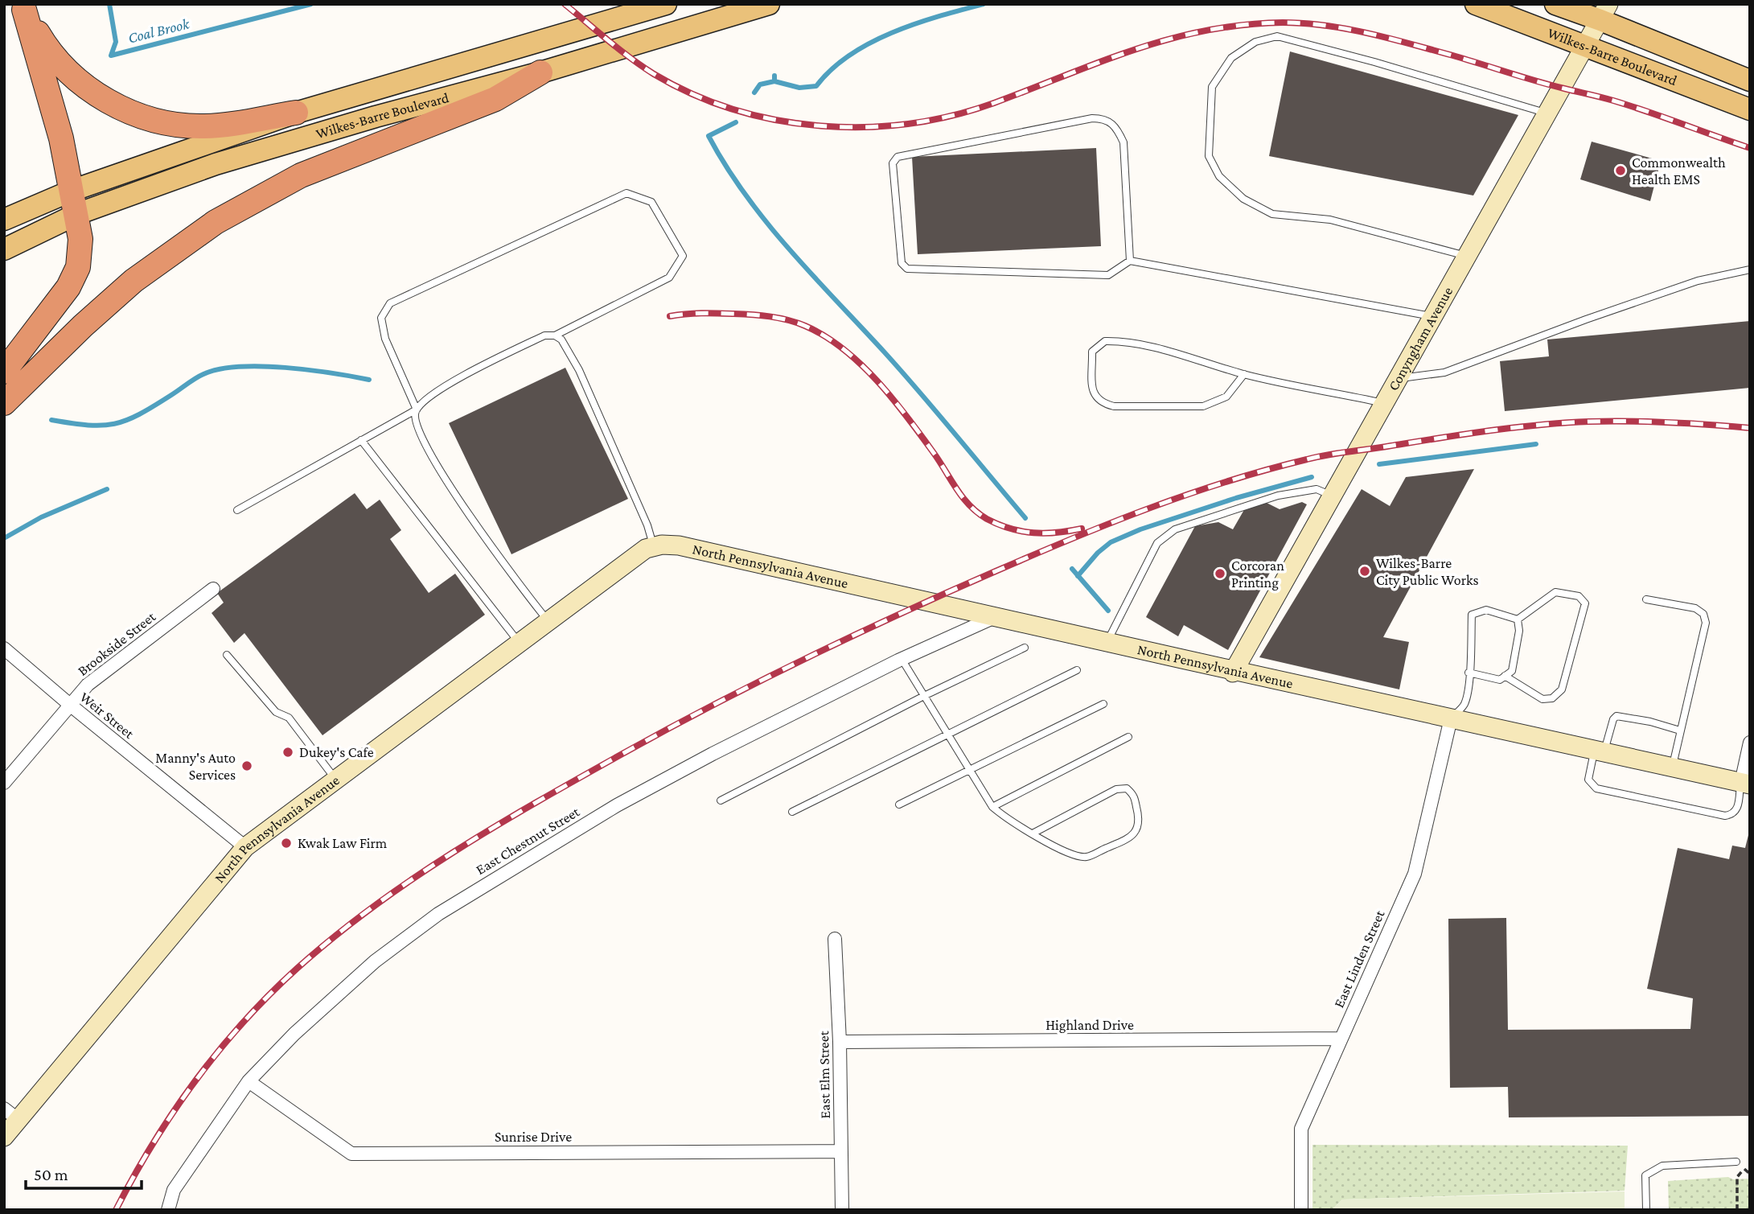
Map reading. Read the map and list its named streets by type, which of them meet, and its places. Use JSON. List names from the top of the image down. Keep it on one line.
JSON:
{"streets":{"main road":["Wilkes-Barre Boulevard"],"street":["Conyngham Avenue","North Pennsylvania Avenue","Brookside Street","Weir Street","East Chestnut Street","East Linden Street","Highland Drive","East Elm Street","Sunrise Drive"]},"crossings":[["Wilkes-Barre Boulevard","Conyngham Avenue"],["Conyngham Avenue","North Pennsylvania Avenue"],["North Pennsylvania Avenue","Weir Street"],["North Pennsylvania Avenue","East Chestnut Street"],["North Pennsylvania Avenue","East Linden Street"],["Brookside Street","Weir Street"],["East Chestnut Street","Sunrise Drive"],["East Linden Street","Highland Drive"],["Highland Drive","East Elm Street"],["East Elm Street","Sunrise Drive"]],"water":["Coal Brook"],"places":["Commonwealth Health EMS","Wilkes-Barre City Public Works","Corcoran Printing","Dukey's Cafe","Manny's Auto Services","Kwak Law Firm"],"scale_bar":"50 m"}
